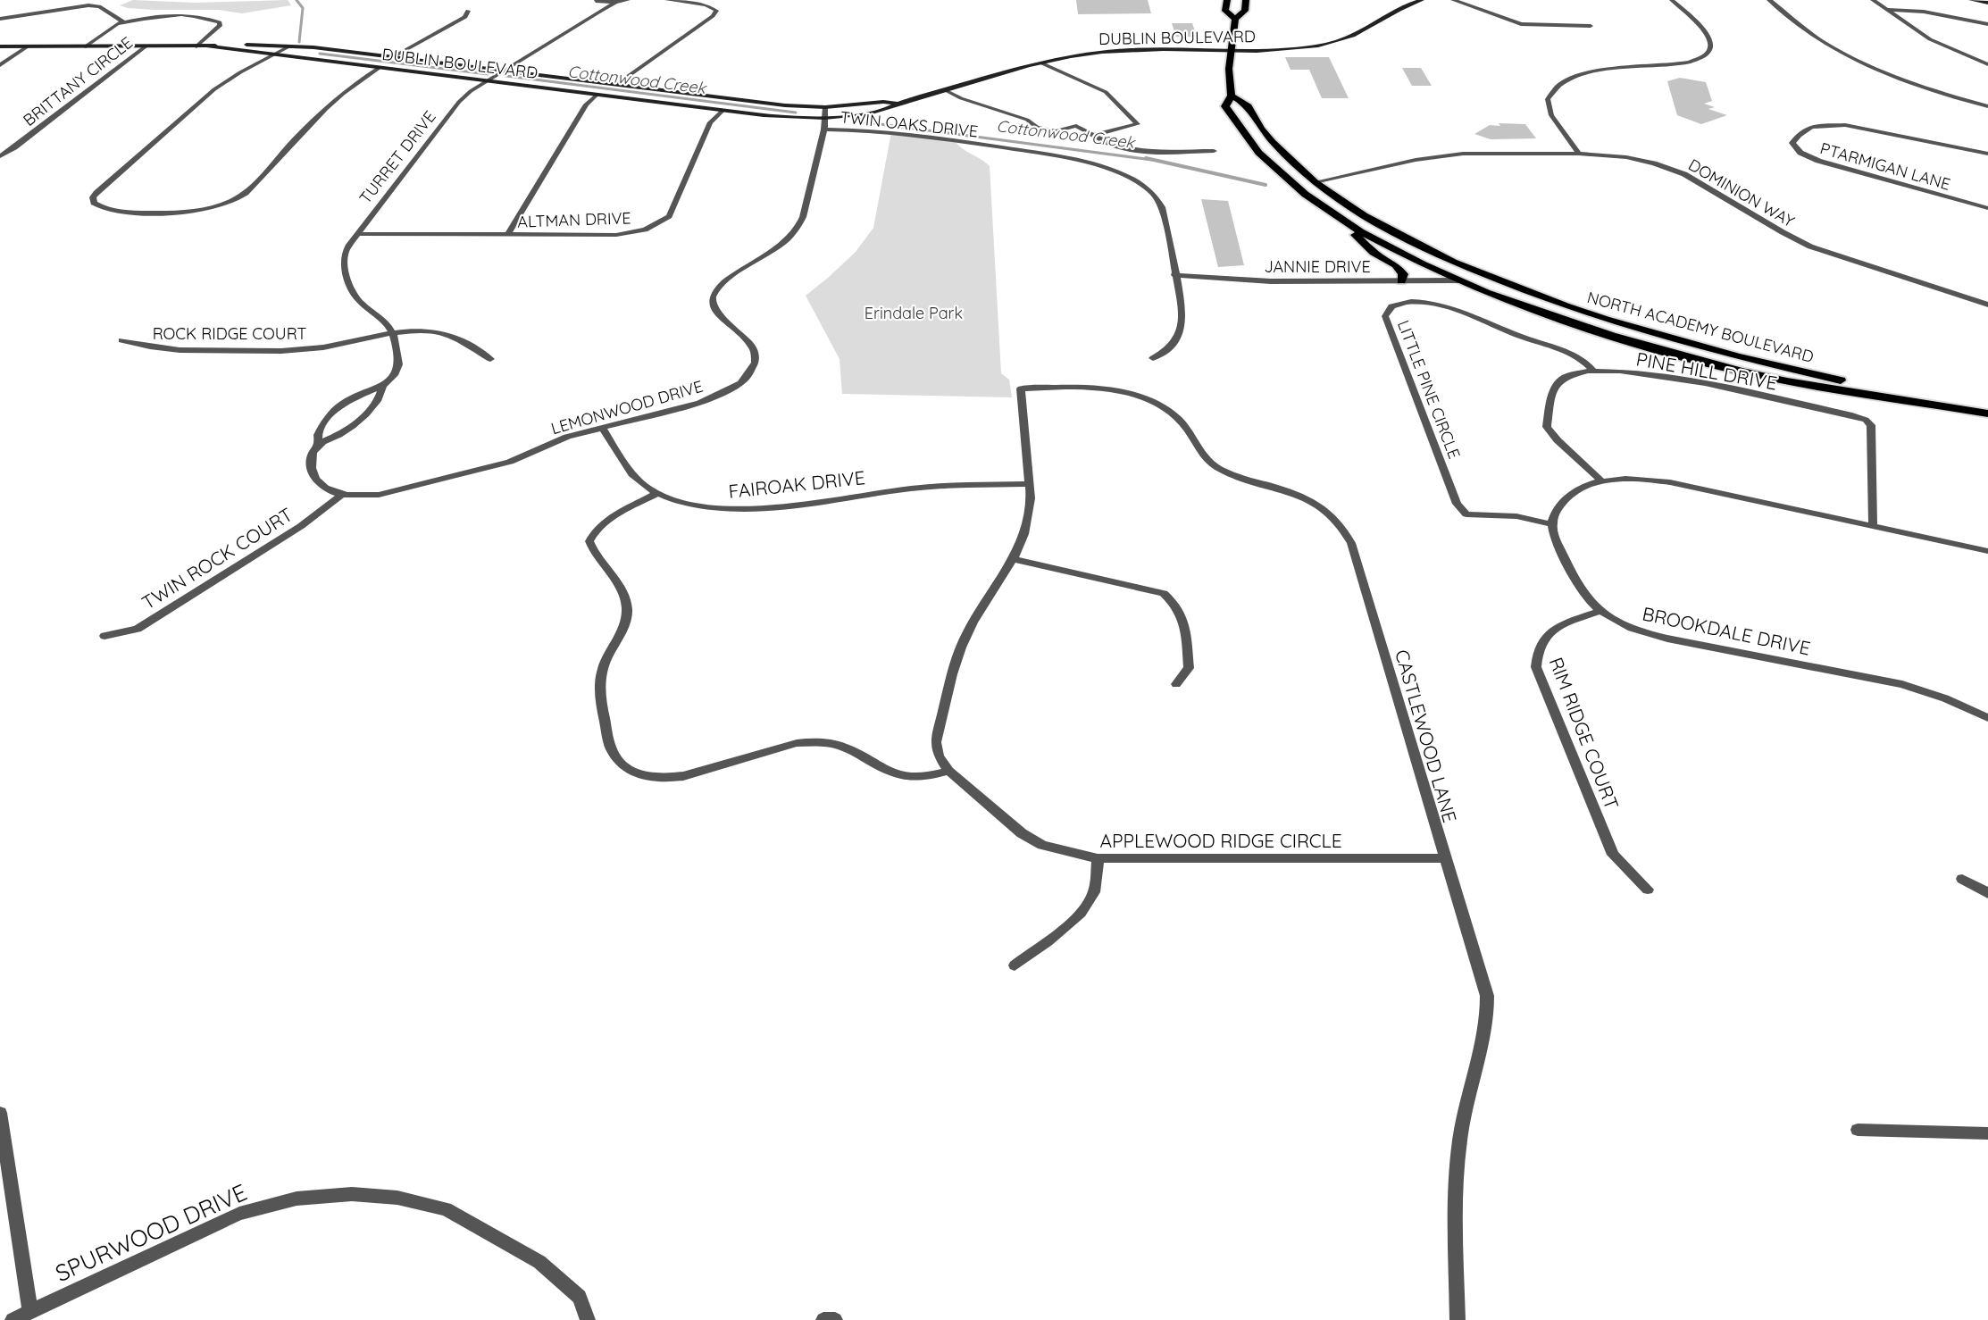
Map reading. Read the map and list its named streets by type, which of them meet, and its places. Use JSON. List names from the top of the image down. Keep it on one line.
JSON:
{"streets":{"highway":["NORTH ACADEMY BOULEVARD"],"main road":["DUBLIN BOULEVARD"],"street":["BRITTANY CIRCLE","TWIN OAKS DRIVE","TURRET DRIVE","PTARMIGAN LANE","DOMINION WAY","ALTMAN DRIVE","JANNIE DRIVE","ROCK RIDGE COURT","PINE HILL DRIVE","LITTLE PINE CIRCLE","LEMONWOOD DRIVE","FAIROAK DRIVE","TWIN ROCK COURT","BROOKDALE DRIVE","RIM RIDGE COURT","CASTLEWOOD LANE","APPLEWOOD RIDGE CIRCLE","SPURWOOD DRIVE"]},"crossings":[["DUBLIN BOULEVARD","BRITTANY CIRCLE"],["DUBLIN BOULEVARD","TURRET DRIVE"],["DUBLIN BOULEVARD","ALTMAN DRIVE"],["DUBLIN BOULEVARD","NORTH ACADEMY BOULEVARD"],["DUBLIN BOULEVARD","LEMONWOOD DRIVE"],["TWIN OAKS DRIVE","JANNIE DRIVE"],["TWIN OAKS DRIVE","LEMONWOOD DRIVE"],["TURRET DRIVE","ALTMAN DRIVE"],["TURRET DRIVE","ROCK RIDGE COURT"],["DOMINION WAY","NORTH ACADEMY BOULEVARD"],["JANNIE DRIVE","NORTH ACADEMY BOULEVARD"],["PINE HILL DRIVE","LITTLE PINE CIRCLE"],["LITTLE PINE CIRCLE","BROOKDALE DRIVE"],["LEMONWOOD DRIVE","FAIROAK DRIVE"],["LEMONWOOD DRIVE","TWIN ROCK COURT"],["FAIROAK DRIVE","APPLEWOOD RIDGE CIRCLE"],["BROOKDALE DRIVE","RIM RIDGE COURT"],["CASTLEWOOD LANE","APPLEWOOD RIDGE CIRCLE"]],"water":["Cottonwood Creek"],"parks":["Erindale Park"]}
